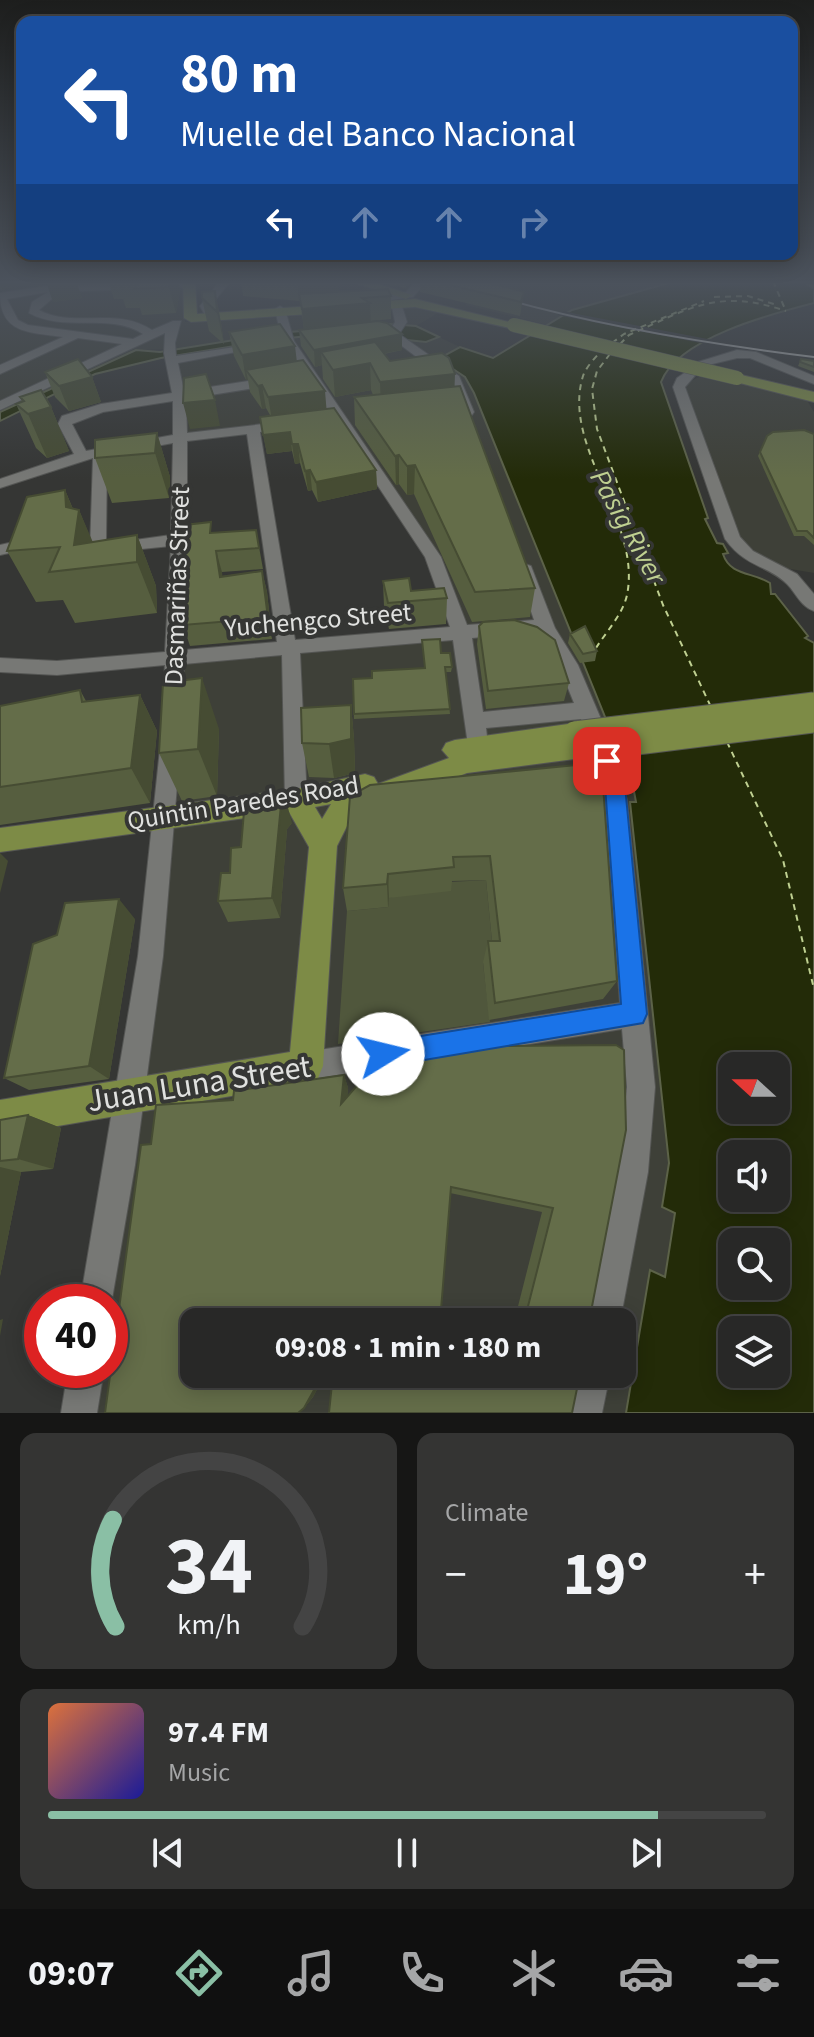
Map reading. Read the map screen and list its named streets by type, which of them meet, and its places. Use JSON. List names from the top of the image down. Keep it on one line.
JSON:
{"streets":{"main road":["Quintin Paredes Road","Juan Luna Street"],"street":["Dasmariñas Street","Yuchengco Street"]},"crossings":[["Dasmariñas Street","Yuchengco Street"],["Dasmariñas Street","Quintin Paredes Road"],["Dasmariñas Street","Juan Luna Street"]],"water":["Pasig River"],"north":"left","page":{"turn":["80 m","Muelle del Banco Nacional"],"limit":"40","trip":"09:08 · 1 min · 180 m","tile":"Climate","heat":["−","19°","+"],"song":["97.4 FM","Music"],"tabs":"09:07","gauge":["34","km/h"]}}
